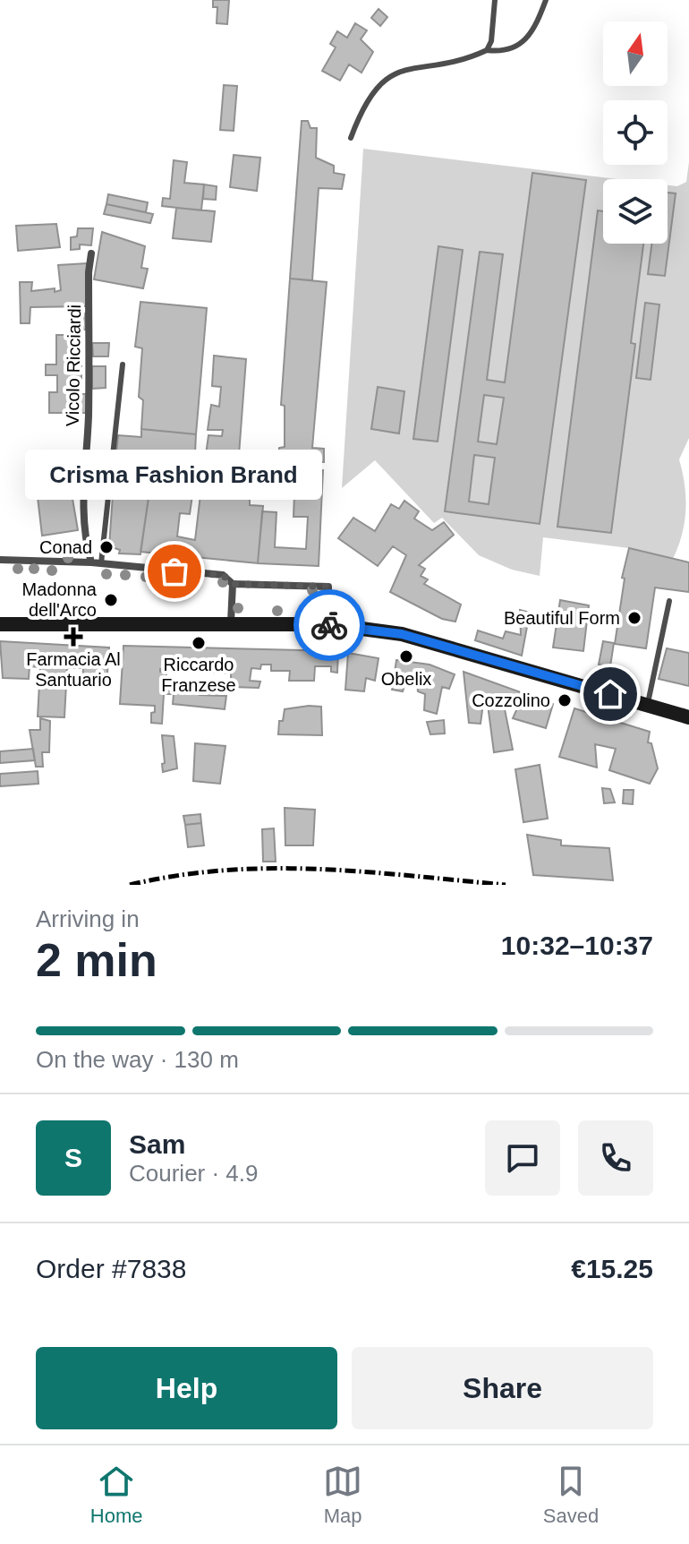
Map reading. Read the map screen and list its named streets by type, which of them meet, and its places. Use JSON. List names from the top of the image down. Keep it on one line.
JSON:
{"streets":{"street":["Vicolo Ricciardi"]},"places":{"other":["Conad","Crisma Fashion Brand","Madonna dell'Arco","Beautiful Form","Riccardo Franzese","Obelix","Cozzolino"],"health":["Farmacia Al Santuario"]},"north":"top","page":{"bubble":"Crisma Fashion Brand","heading":["2 min","Arriving in","10:32–10:37"],"panel":["Sam","Courier · 4.9","Order #7838","€15.25"],"bar":"On the way · 130 m","round":"S","buttons":["Help","Share"],"tabs":["Home","Map","Saved"]}}
